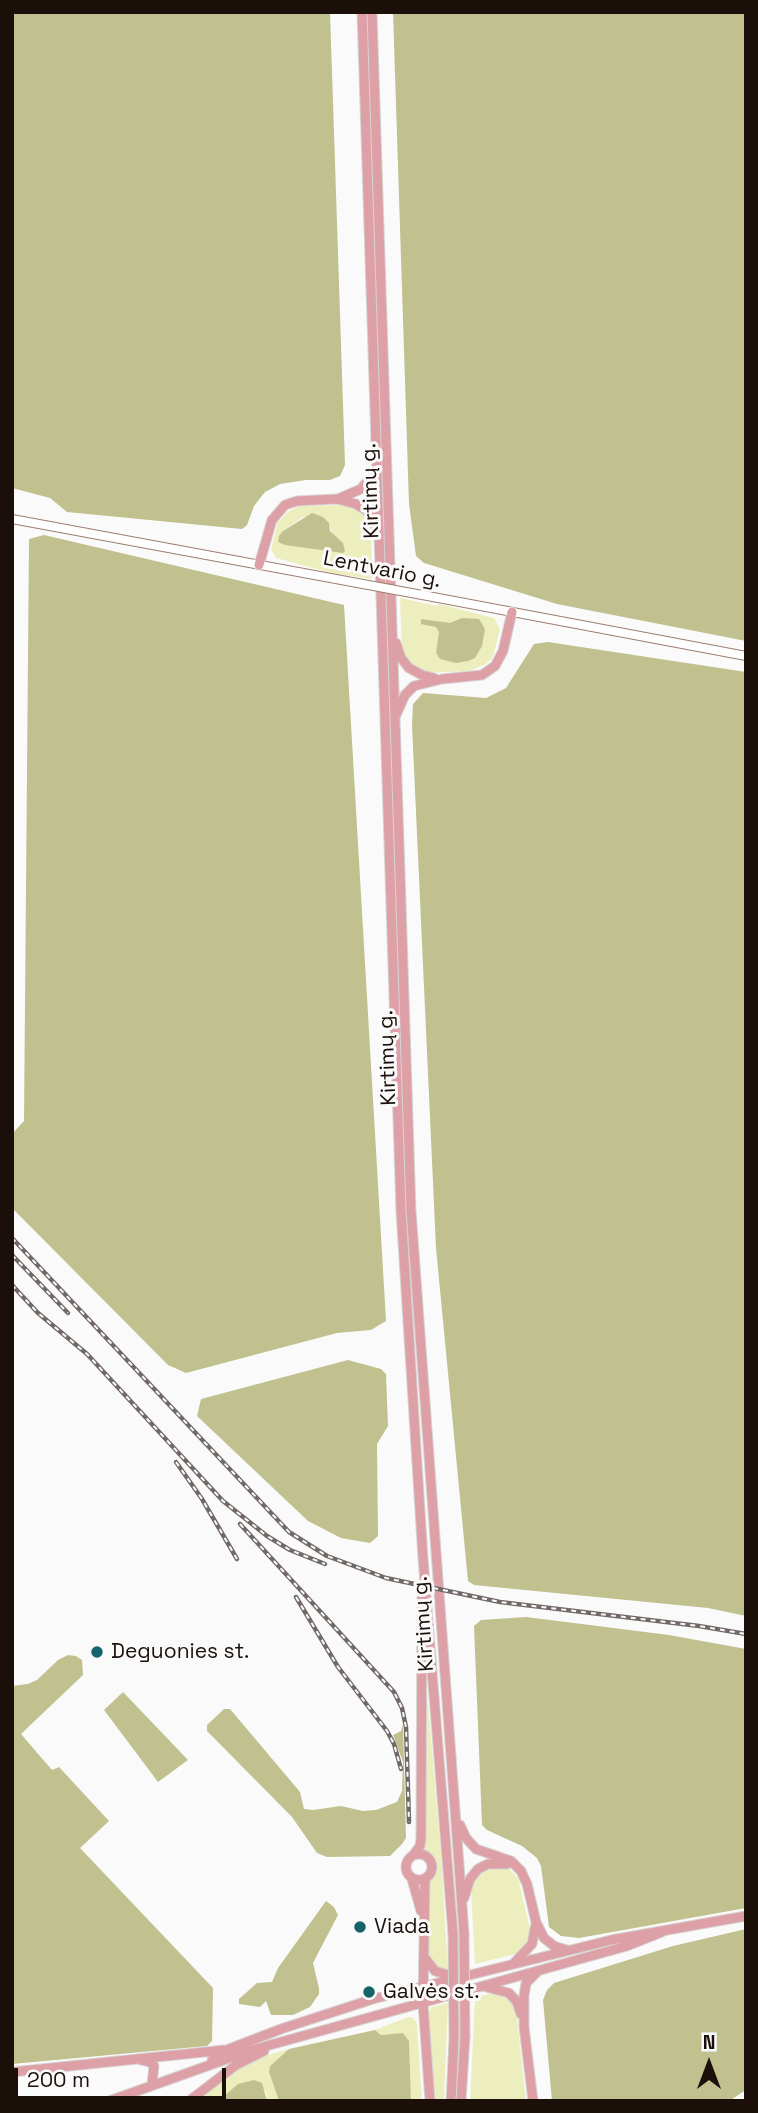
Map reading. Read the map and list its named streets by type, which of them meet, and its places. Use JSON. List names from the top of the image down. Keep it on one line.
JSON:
{"streets":{"highway":["Kirtimų g."],"main road":["Lentvario g."]},"places":["Deguonies st.","Viada","Galvės st."],"scale_bar":"200 m","north":"top"}
